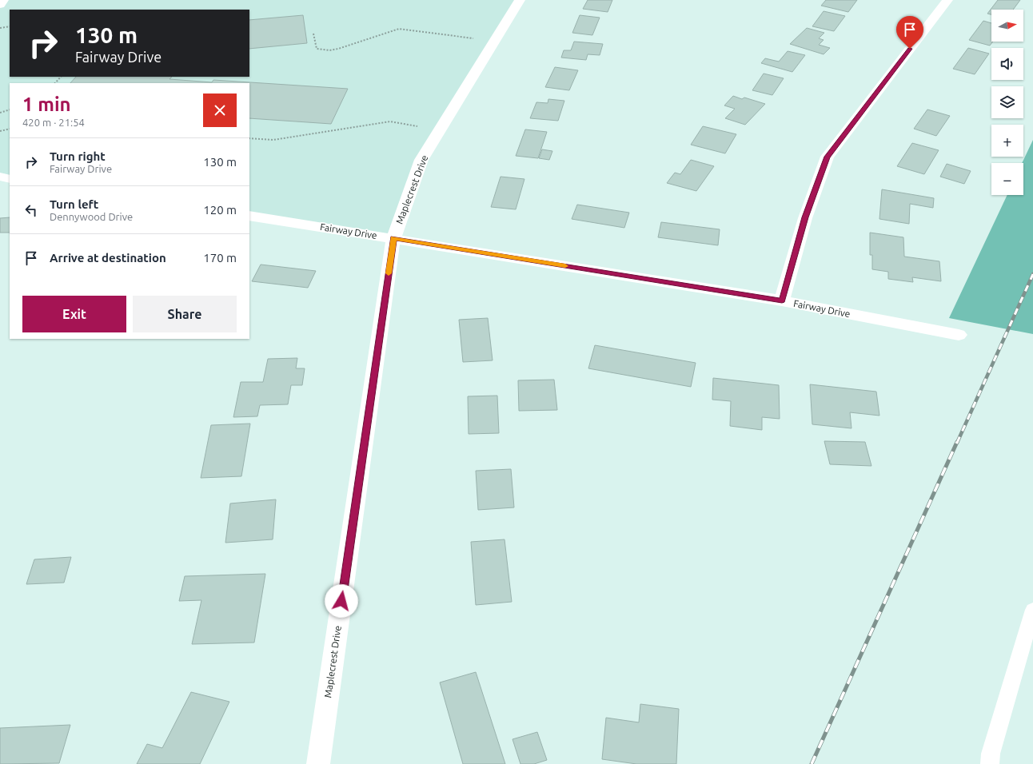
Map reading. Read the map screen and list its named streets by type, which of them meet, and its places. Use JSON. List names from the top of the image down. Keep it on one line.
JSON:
{"streets":{"street":["Maplecrest Drive","Fairway Drive"]},"crossings":[["Maplecrest Drive","Fairway Drive"]],"north":"right","page":{"map_buttons":["+","−"],"turn":["130 m","Fairway Drive"],"heading":["1 min","420 m · 21:54"],"list":[{"name":"Turn right","note":"Fairway Drive","value":"130 m"},{"name":"Turn left","note":"Dennywood Drive","value":"120 m"},{"name":"Arrive at destination","value":"170 m"}],"buttons":["Exit","Share"]}}
